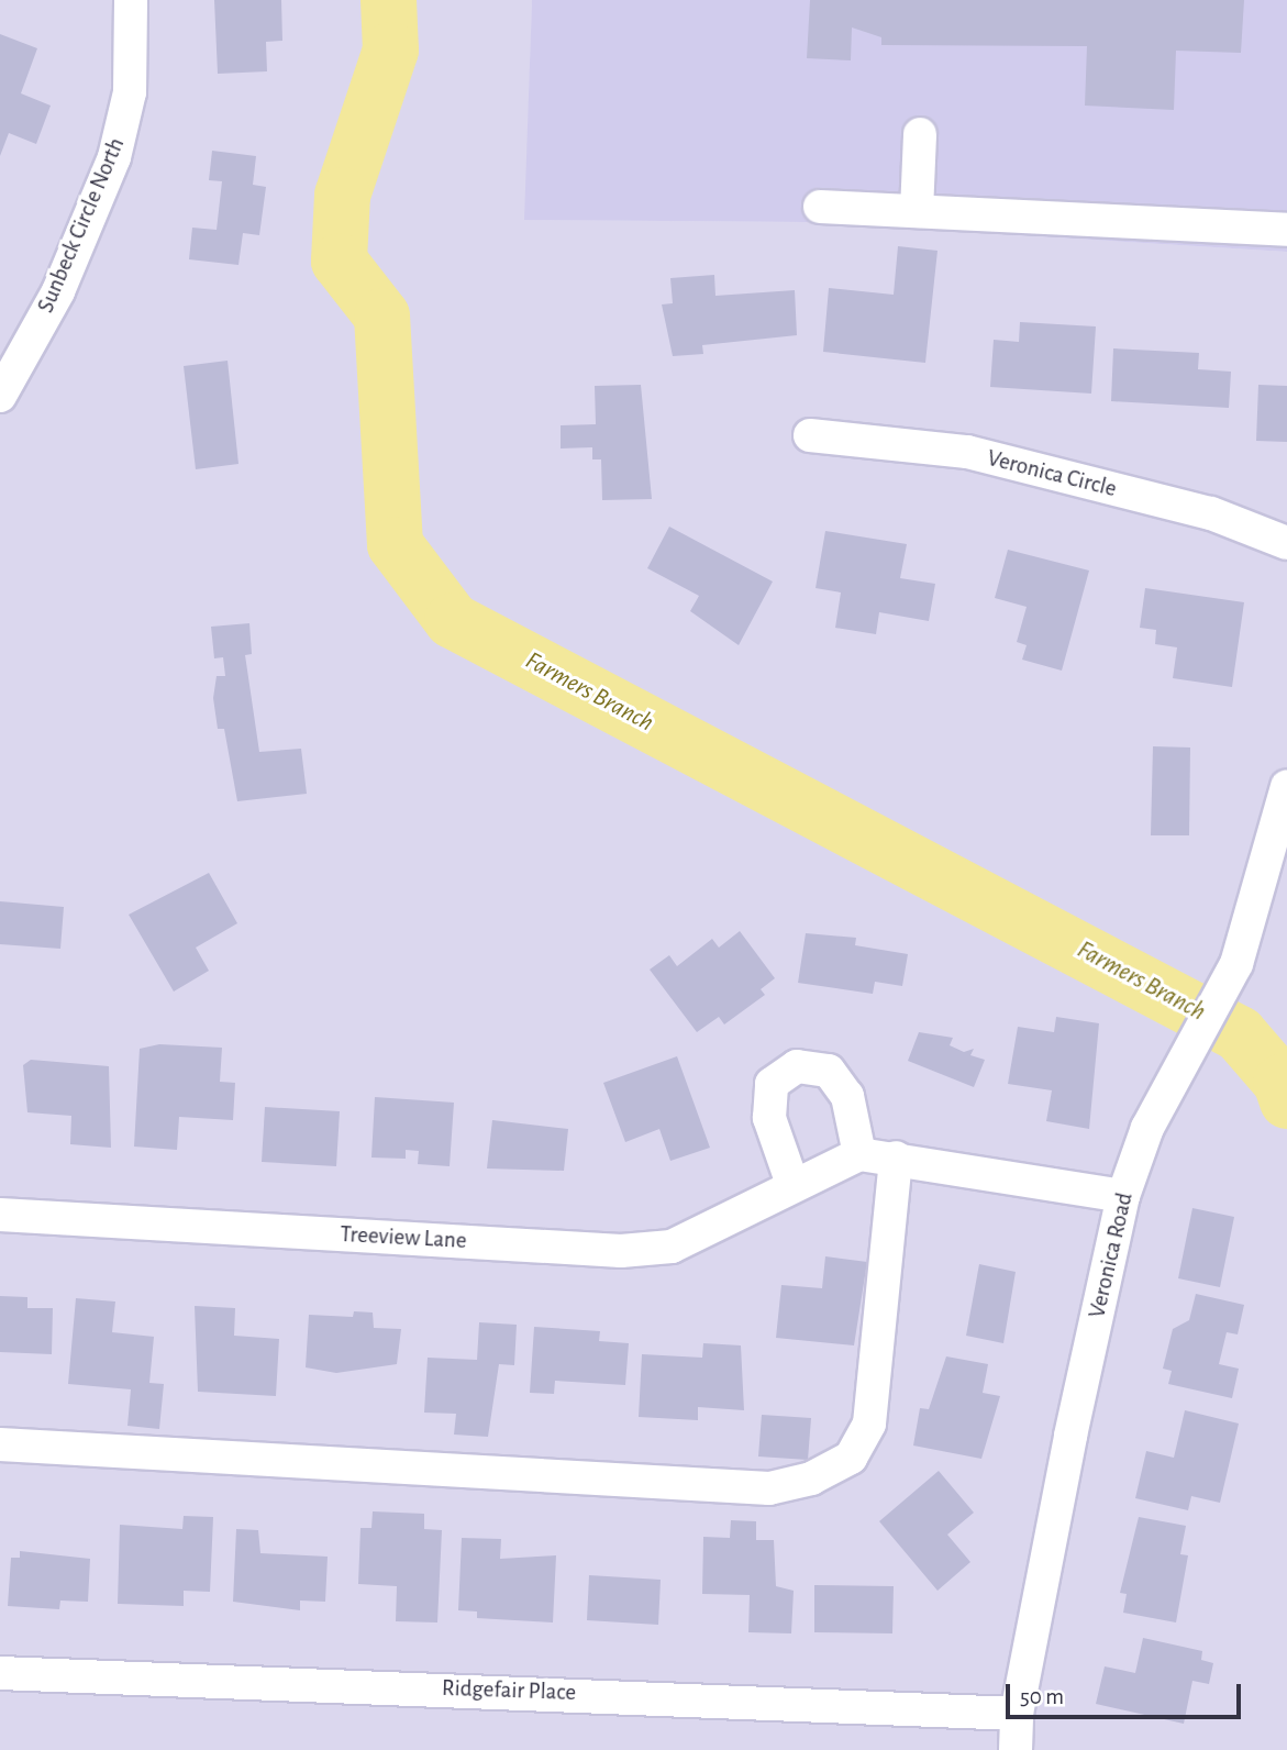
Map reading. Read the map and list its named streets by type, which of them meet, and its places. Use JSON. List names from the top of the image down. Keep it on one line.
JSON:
{"streets":{"street":["Sunbeck Circle North","Veronica Circle","Treeview Lane","Veronica Road","Ridgefair Place"]},"crossings":[["Treeview Lane","Veronica Road"],["Veronica Road","Ridgefair Place"]],"water":["Farmers Branch"],"scale_bar":"50 m"}
